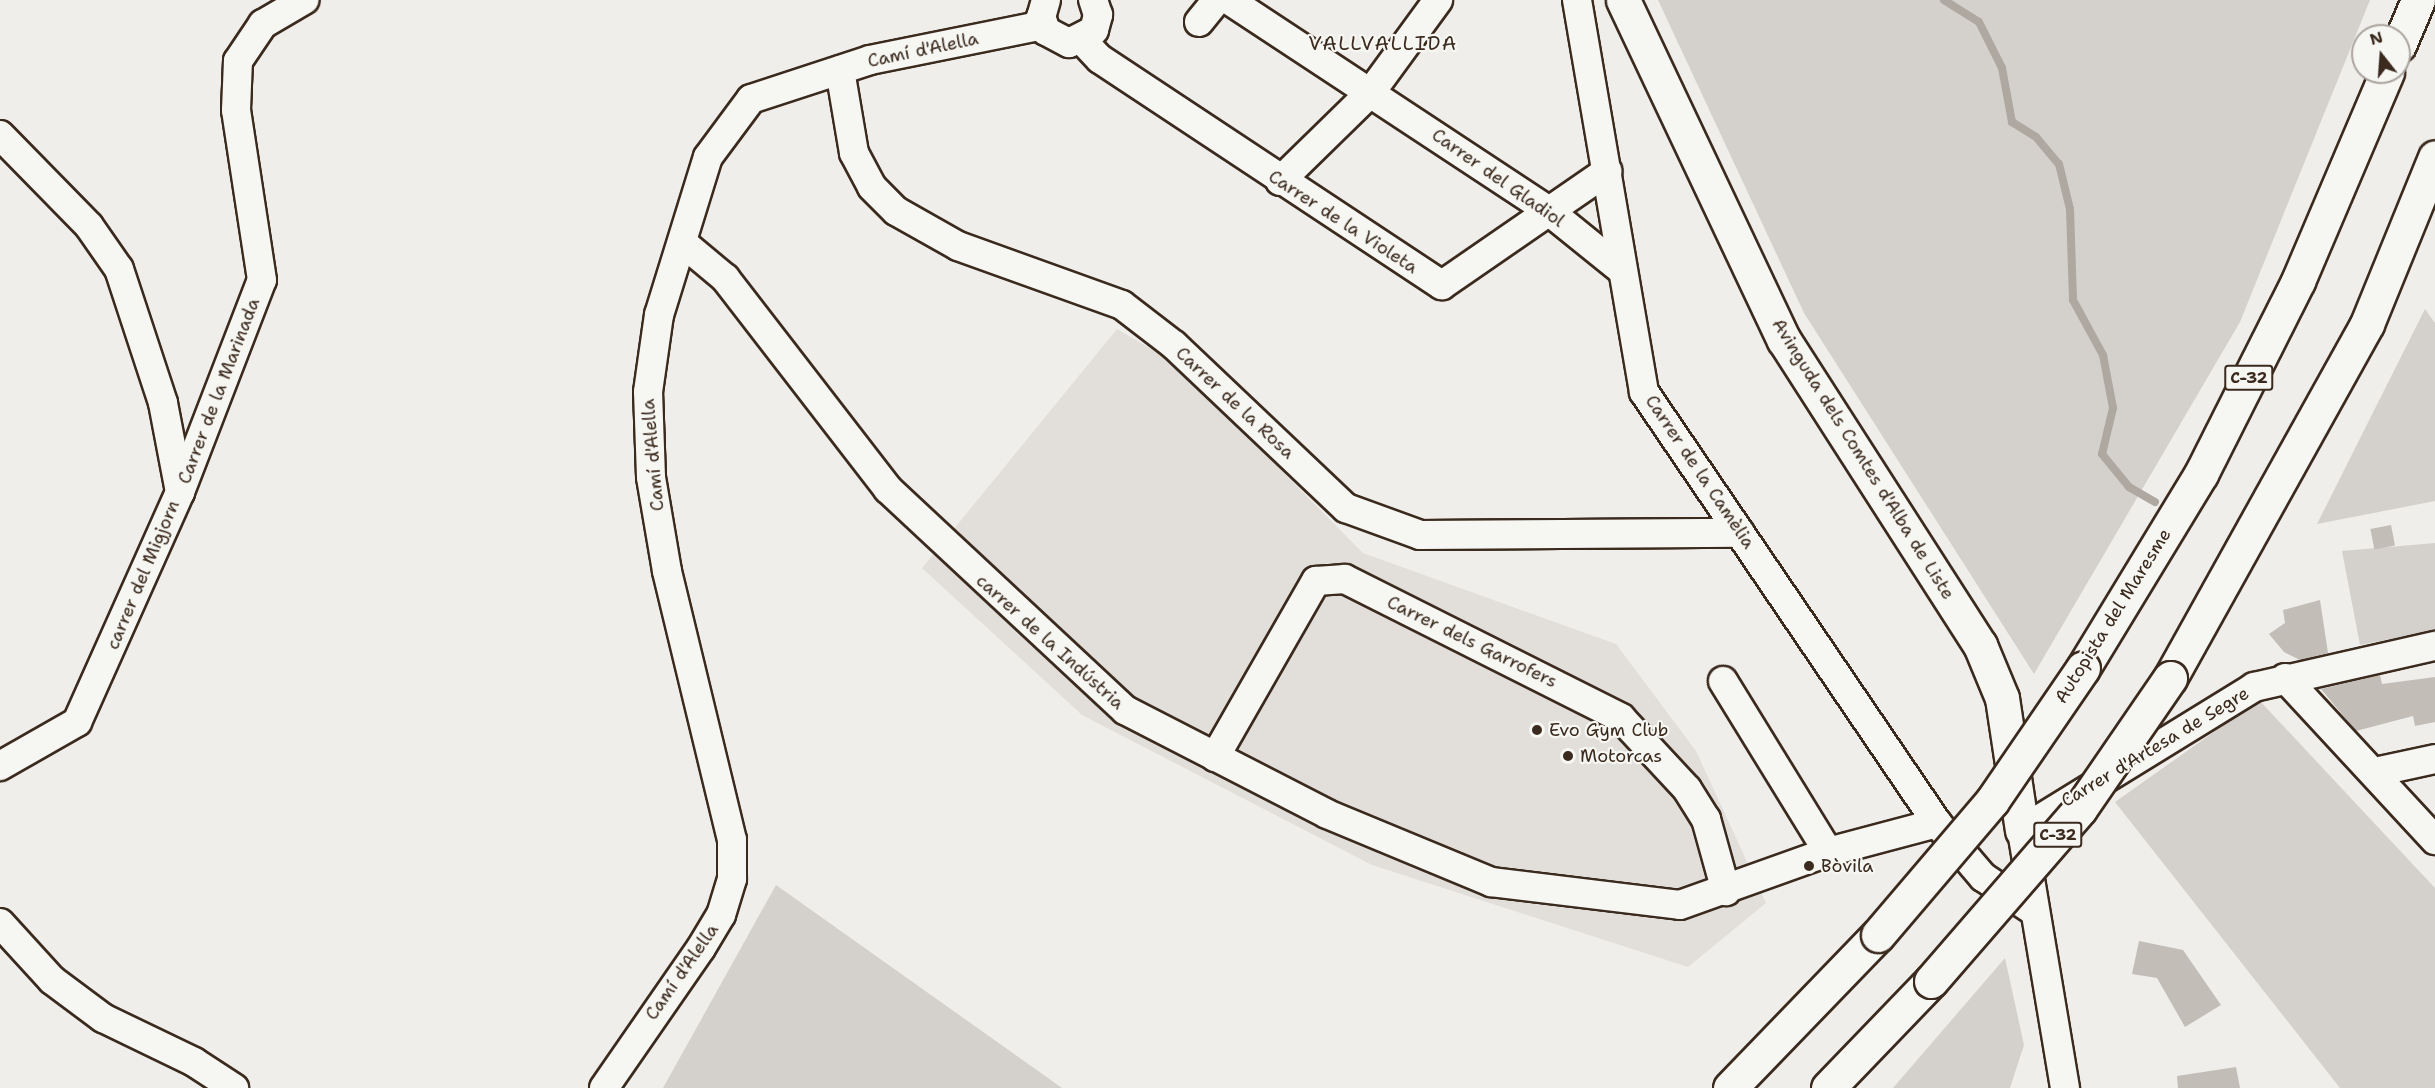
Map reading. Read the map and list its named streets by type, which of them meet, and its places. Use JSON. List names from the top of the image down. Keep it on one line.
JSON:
{"streets":{"main road":["C-32","Avinguda dels Comtes d'Alba de Liste","Autopista del Maresme"],"street":["Camí d'Alella","Carrer del Gladiol","Carrer de la Violeta","Carrer de la Marinada","Carrer de la Rosa","Carrer de la Camèlia","carrer del Migjorn","carrer de la Indústria","Carrer dels Garrofers","Carrer d'Artesa de Segre"]},"crossings":[["Camí d'Alella","Carrer de la Rosa"],["Camí d'Alella","carrer de la Indústria"],["Carrer del Gladiol","Carrer de la Violeta"],["Carrer del Gladiol","Carrer de la Camèlia"],["Carrer de la Violeta","Carrer de la Camèlia"],["Carrer de la Marinada","carrer del Migjorn"],["Carrer de la Rosa","Carrer de la Camèlia"],["Avinguda dels Comtes d'Alba de Liste","Carrer d'Artesa de Segre"],["Carrer de la Camèlia","carrer de la Indústria"],["carrer de la Indústria","Carrer dels Garrofers"]],"districts":["VALLVALLIDA"],"places":["Evo Gym Club","Motorcas","Bòvila"],"north":"top"}
